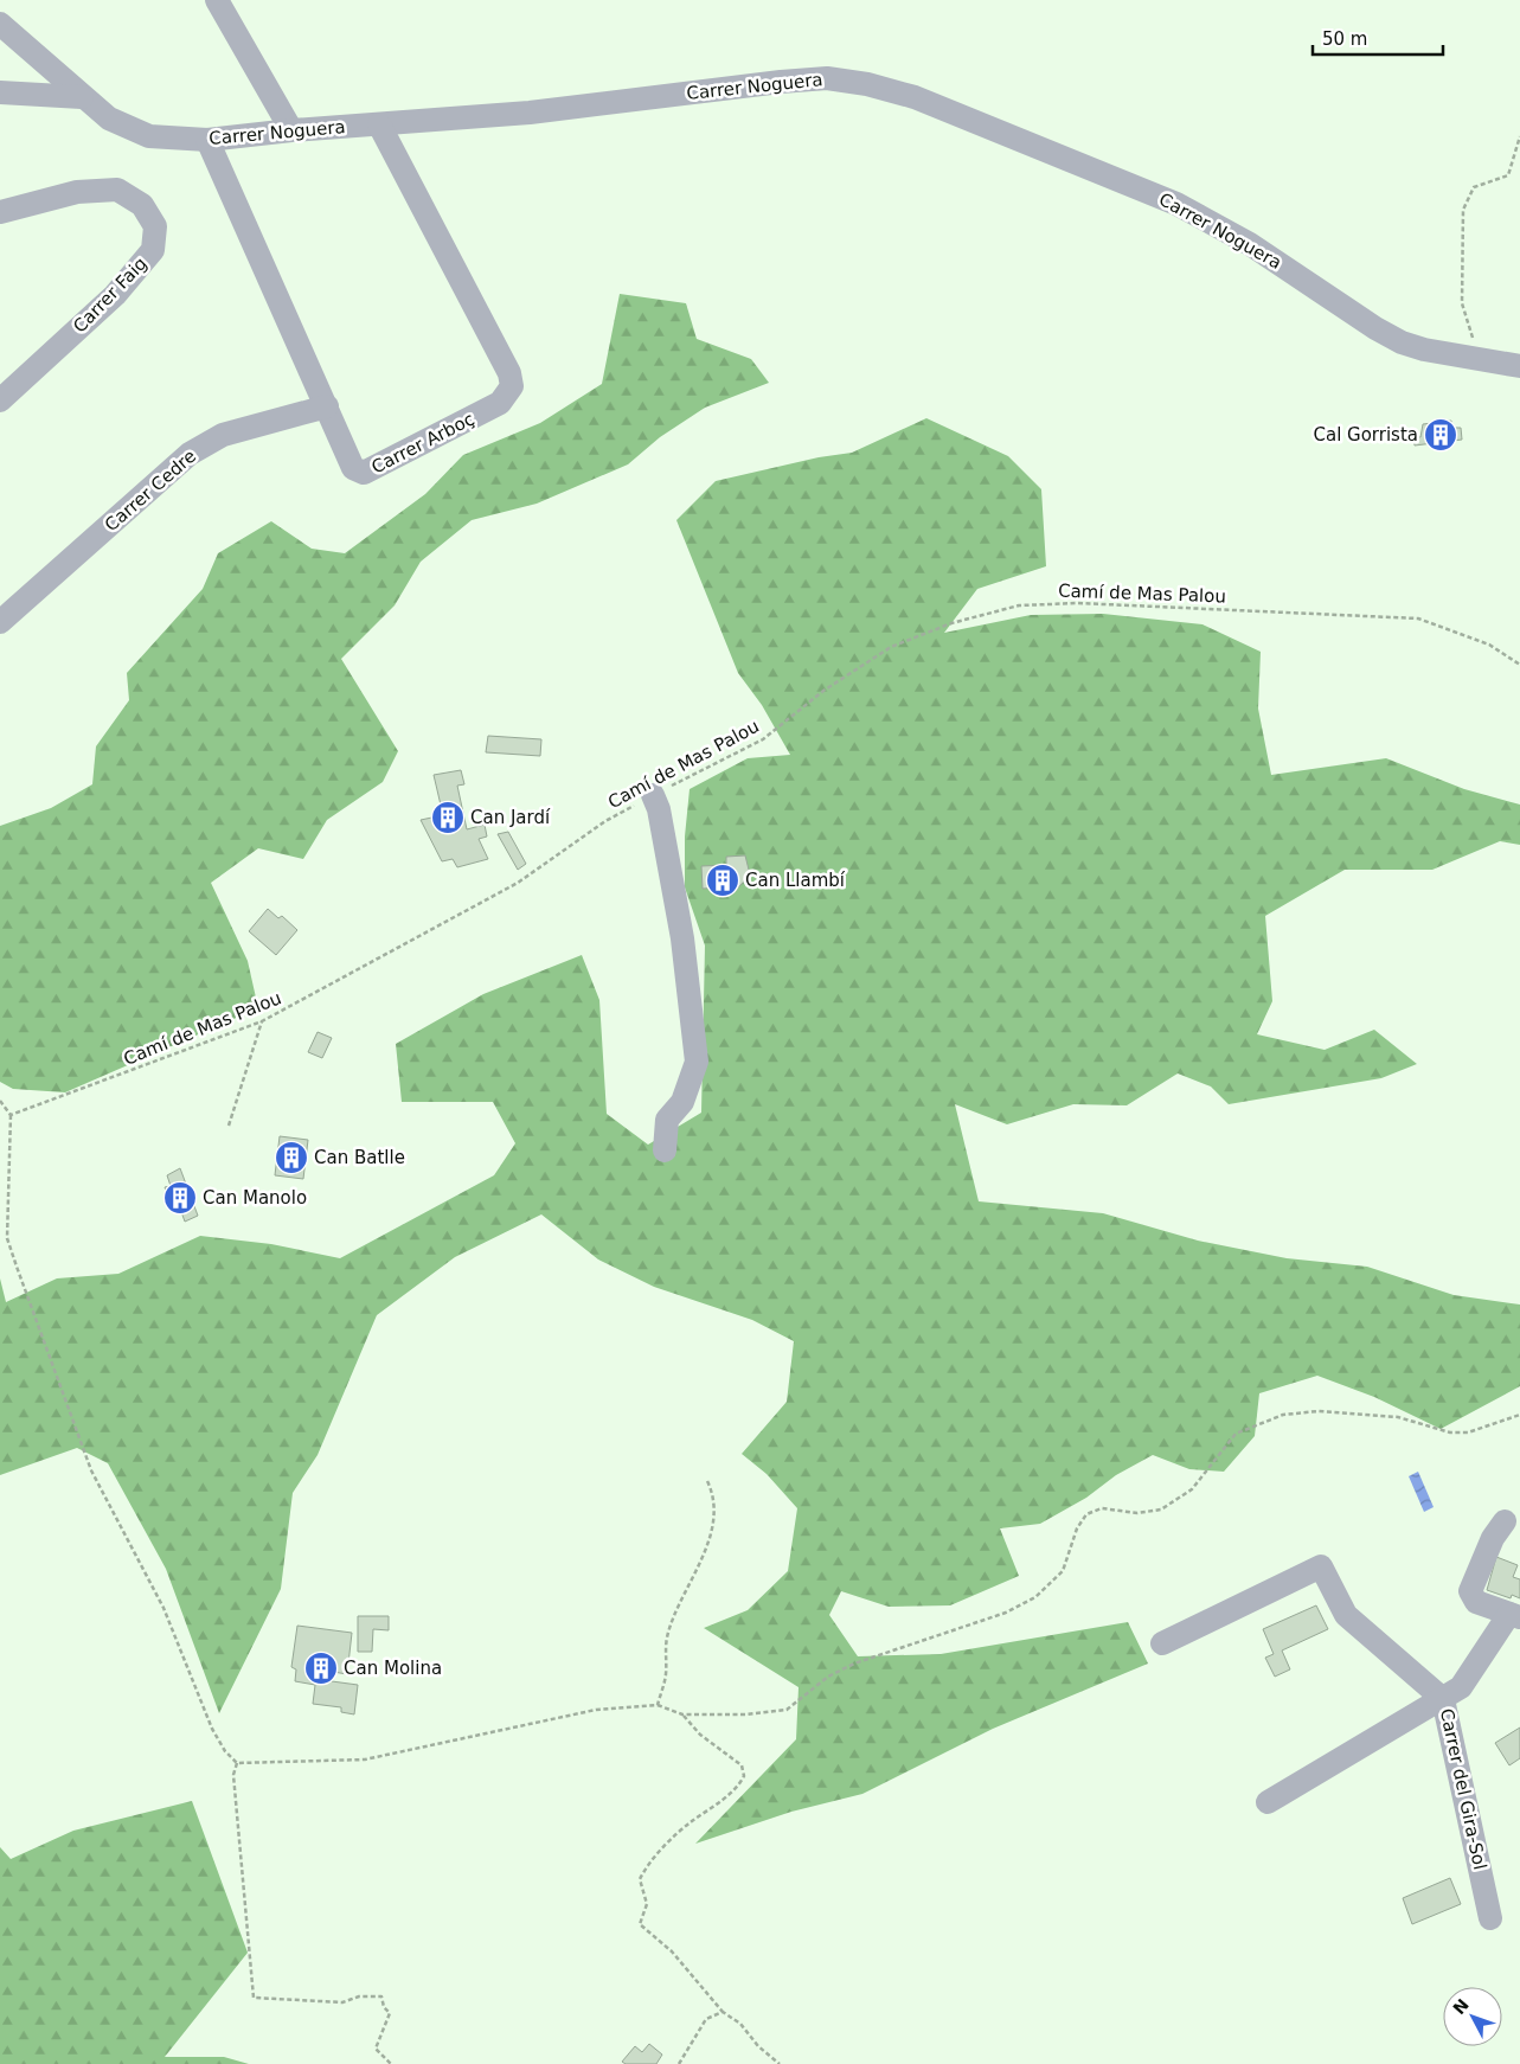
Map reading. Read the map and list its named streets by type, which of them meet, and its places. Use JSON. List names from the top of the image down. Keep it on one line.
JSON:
{"streets":{"street":["Carrer Noguera","Carrer Faig","Carrer Arboç","Carrer Cedre","Carrer del Gira-Sol"],"path":["Camí de Mas Palou"]},"crossings":[["Carrer Noguera","Carrer Arboç"],["Carrer Arboç","Carrer Cedre"]],"places":{"building":["Cal Gorrista","Can Jardí","Can Llambí","Can Batlle","Can Manolo","Can Molina"]},"scale_bar":"50 m","north":"top left"}
